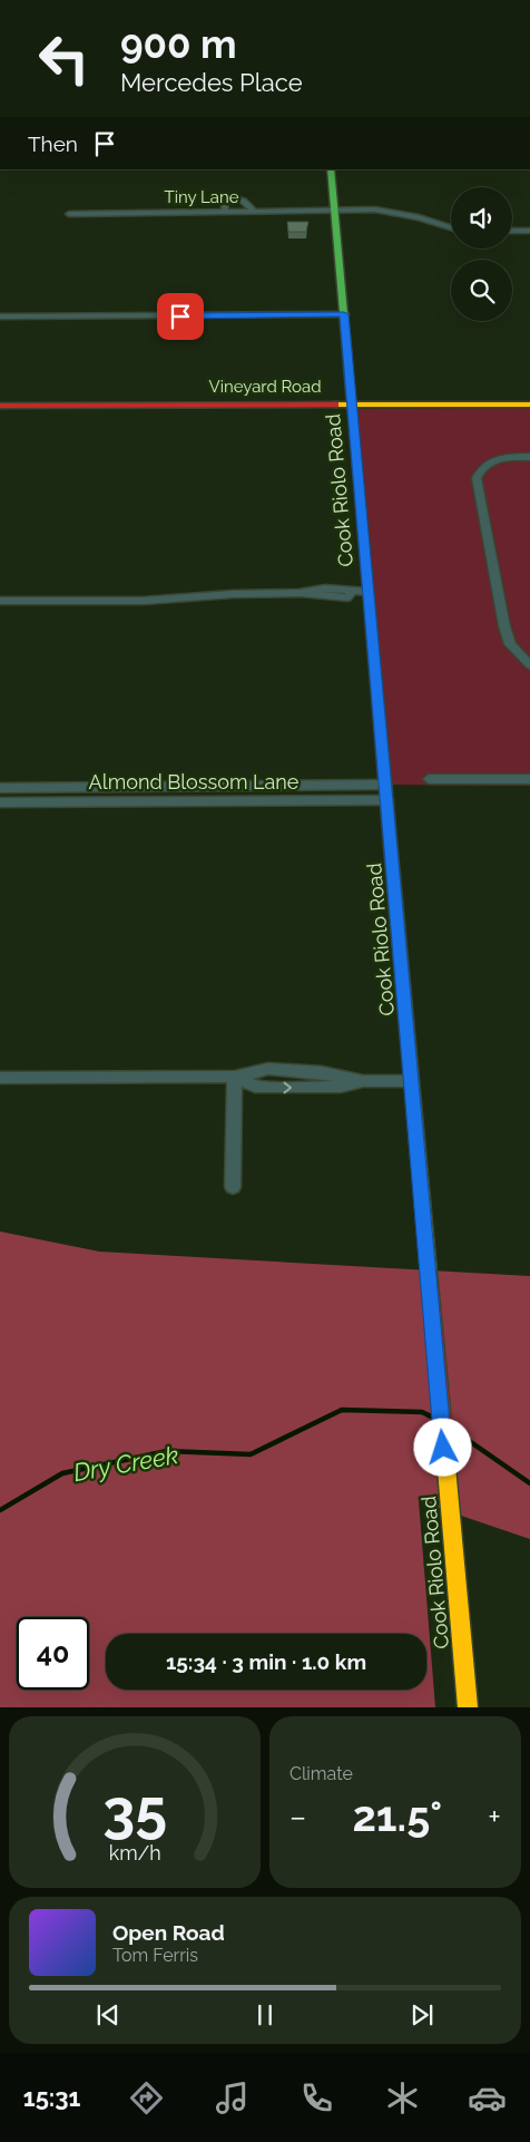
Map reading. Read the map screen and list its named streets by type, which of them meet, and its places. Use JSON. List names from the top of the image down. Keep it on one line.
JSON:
{"streets":{"street":["Tiny Lane","Vineyard Road","Cook Riolo Road","Almond Blossom Lane"]},"crossings":[["Tiny Lane","Cook Riolo Road"],["Vineyard Road","Cook Riolo Road"],["Cook Riolo Road","Almond Blossom Lane"]],"water":["Dry Creek"],"page":{"turn":["900 m","Mercedes Place"],"then":"Then","limit":"40","trip":"15:34 · 3 min · 1.0 km","tile":"Climate","heat":["−","21.5°","+"],"song":["Open Road","Tom Ferris"],"tabs":"15:31","gauge":["35","km/h"]}}
